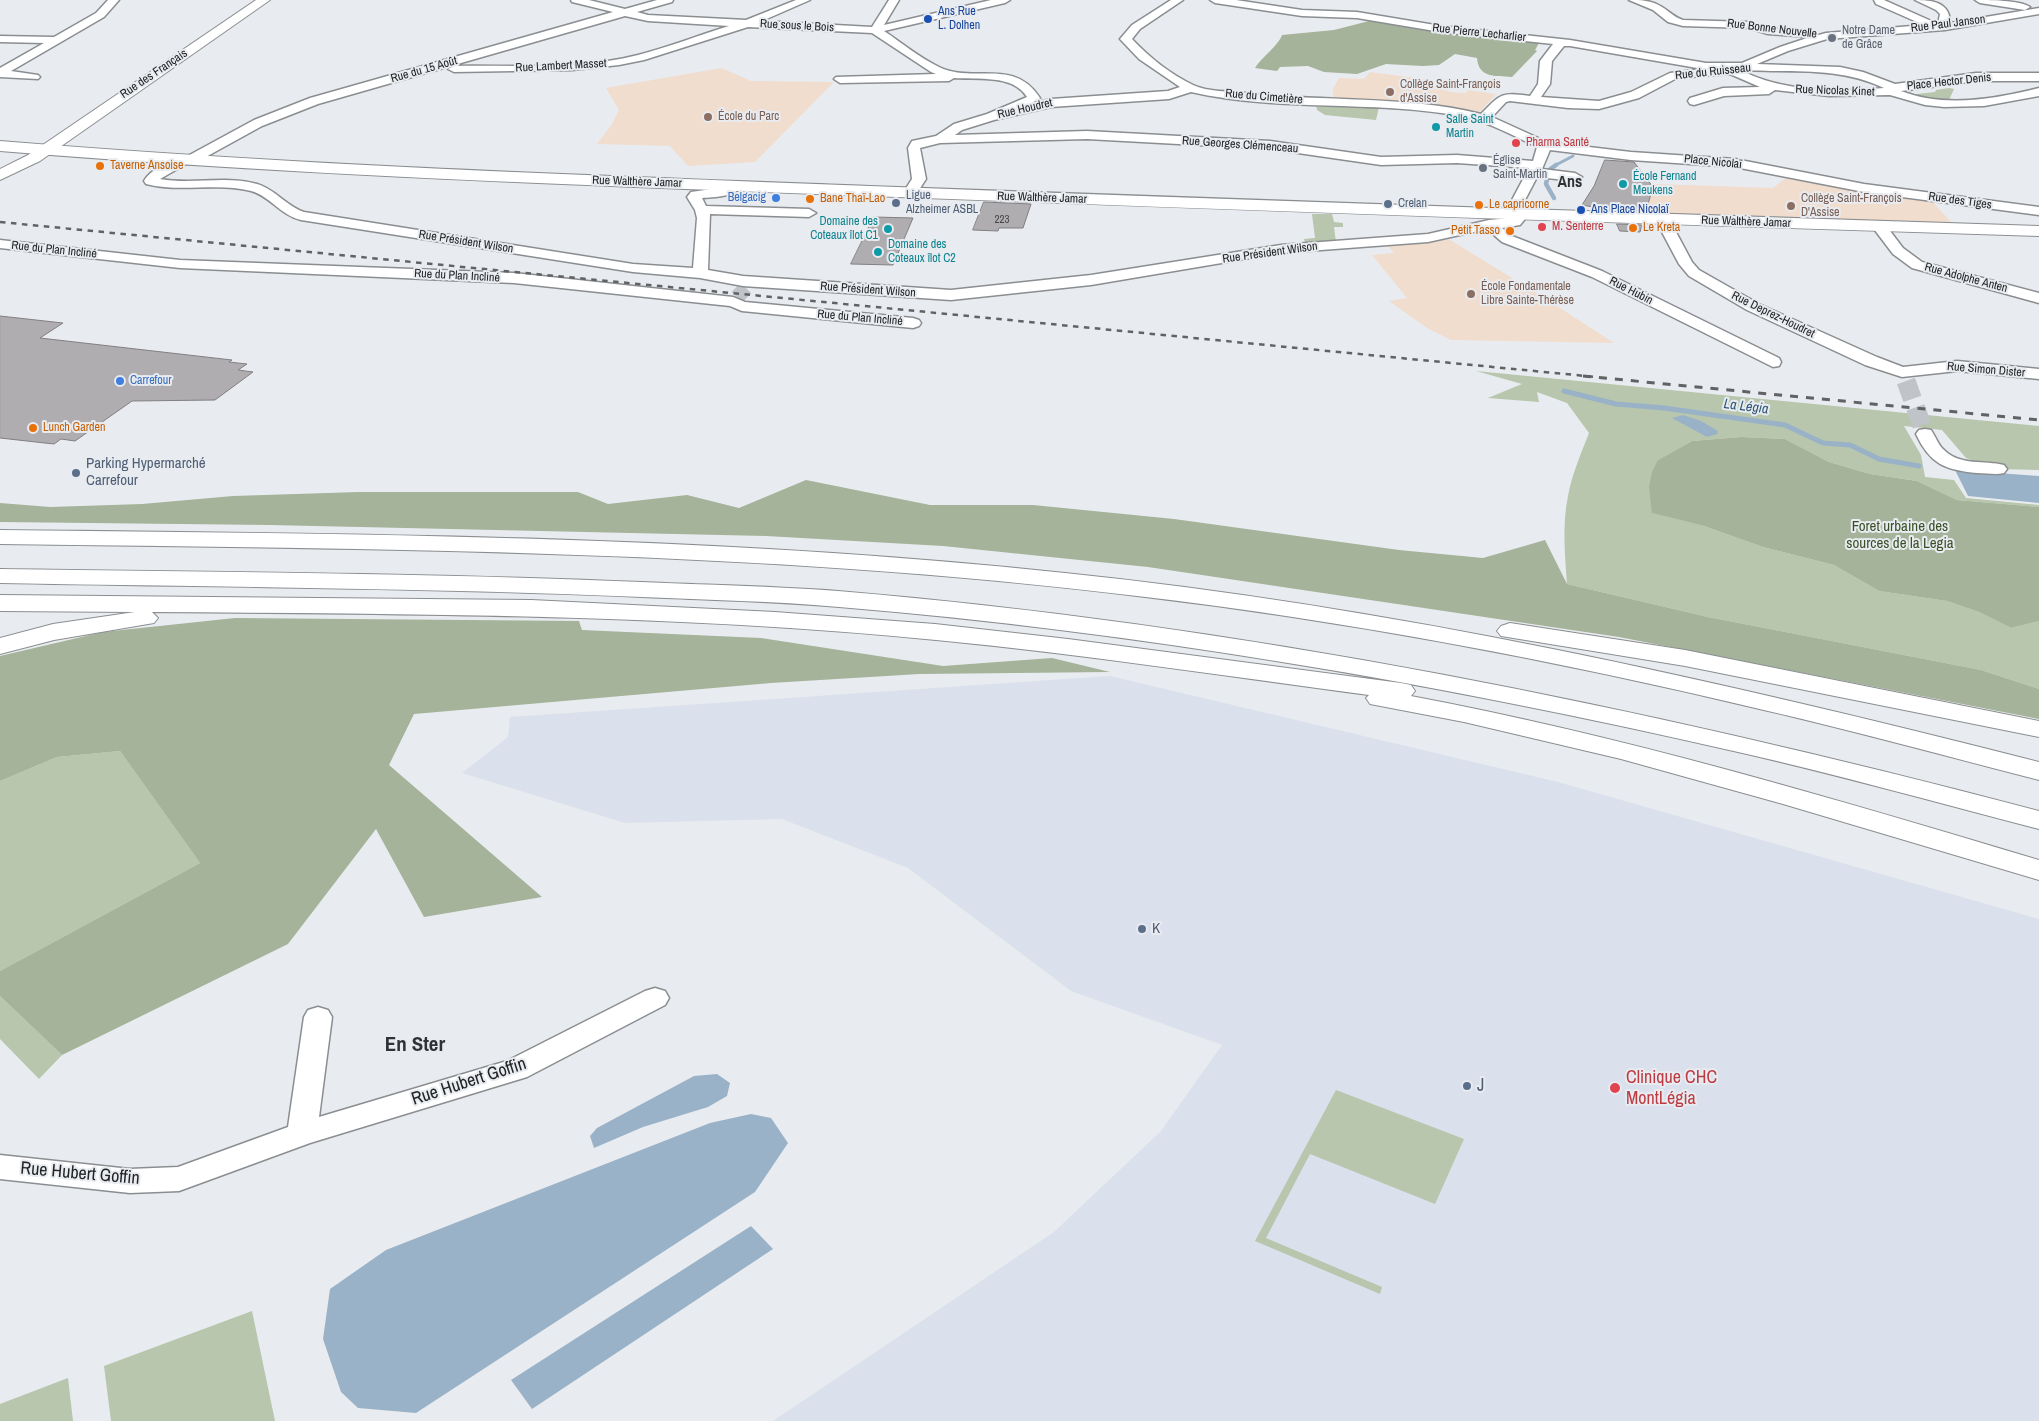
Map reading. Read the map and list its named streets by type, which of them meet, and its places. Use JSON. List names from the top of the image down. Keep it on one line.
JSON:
{"streets":{"main road":["Rue des Français","Rue Walthère Jamar"],"street":["Rue Paul Janson","Rue sous le Bois","Rue Bonne Nouvelle","Rue Pierre Lecharlier","Rue Lambert Masset","Rue du 15 Août","Rue du Ruisseau","Place Hector Denis","Rue Nicolas Kinet","Rue du Cimetière","Rue Houdret","Rue Georges Clémenceau","Place Nicolaï","Rue des Tiges","Rue Président Wilson","Rue du Plan Incliné","Rue Adolphe Anten","Rue Hubin","Rue Deprez-Houdret","Rue Simon Dister","Rue Hubert Goffin"]},"crossings":[["Rue Paul Janson","Rue Bonne Nouvelle"],["Rue Paul Janson","Rue Pierre Lecharlier"],["Rue Paul Janson","Rue du Ruisseau"],["Rue sous le Bois","Rue Lambert Masset"],["Rue sous le Bois","Rue du 15 Août"],["Rue Pierre Lecharlier","Rue du Ruisseau"],["Rue Lambert Masset","Rue du 15 Août"],["Rue du 15 Août","Rue Walthère Jamar"],["Rue du 15 Août","Rue Président Wilson"],["Rue du Ruisseau","Place Hector Denis"],["Rue du Ruisseau","Rue Nicolas Kinet"],["Rue du Ruisseau","Rue du Cimetière"],["Rue du Ruisseau","Place Nicolaï"],["Rue des Français","Rue Walthère Jamar"],["Place Hector Denis","Rue Nicolas Kinet"],["Rue du Cimetière","Rue Houdret"],["Rue du Cimetière","Place Nicolaï"],["Rue Houdret","Rue Georges Clémenceau"],["Rue Houdret","Rue Walthère Jamar"],["Place Nicolaï","Rue des Tiges"],["Rue Walthère Jamar","Rue Président Wilson"],["Rue Walthère Jamar","Rue Adolphe Anten"],["Rue Walthère Jamar","Rue Deprez-Houdret"],["Rue Président Wilson","Rue du Plan Incliné"],["Rue Président Wilson","Rue Hubin"],["Rue Deprez-Houdret","Rue Simon Dister"]],"districts":["Ans","En Ster"],"water":["La Légia"],"parks":["Foret urbaine des sources de la Legia"],"places":["Ans Rue L. Dolhen","Notre Dame de Grâce","Collège Saint-François d'Assise","École du Parc","Salle Saint Martin","Pharma Santé","Taverne Ansoise","Église Saint-Martin","École Fernand Meukens","Belgacig","Bane Thaï-Lao","Ligue Alzheimer ASBL","Crelan","Le capricorne","Collège Saint-François D'Assise","Ans Place Nicolaï","M. Senterre","Le Kreta","Domaine des Coteaux îlot C1","Petit Tasso","Domaine des Coteaux îlot C2","École Fondamentale Libre Sainte-Thérèse","Carrefour","Lunch Garden","Parking Hypermarché Carrefour","K","J","Clinique CHC MontLégia"],"house_numbers":["223"]}
